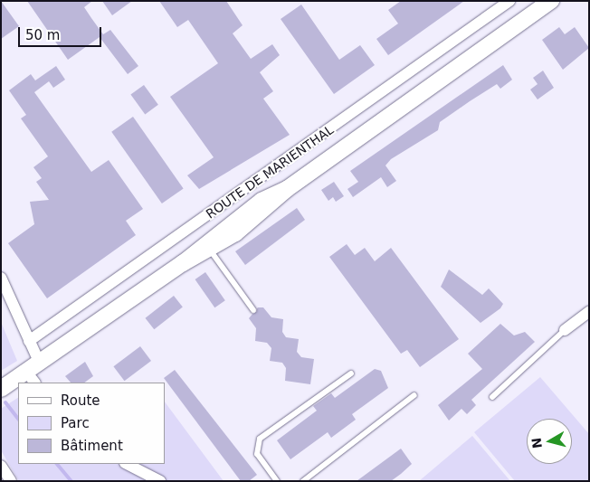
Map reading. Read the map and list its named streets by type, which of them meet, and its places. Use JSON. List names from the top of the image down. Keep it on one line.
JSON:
{"streets":{"street":["ROUTE DE MARIENTHAL"]},"legend":["Route","Parc","Bâtiment"],"scale_bar":"50 m","north":"left"}
